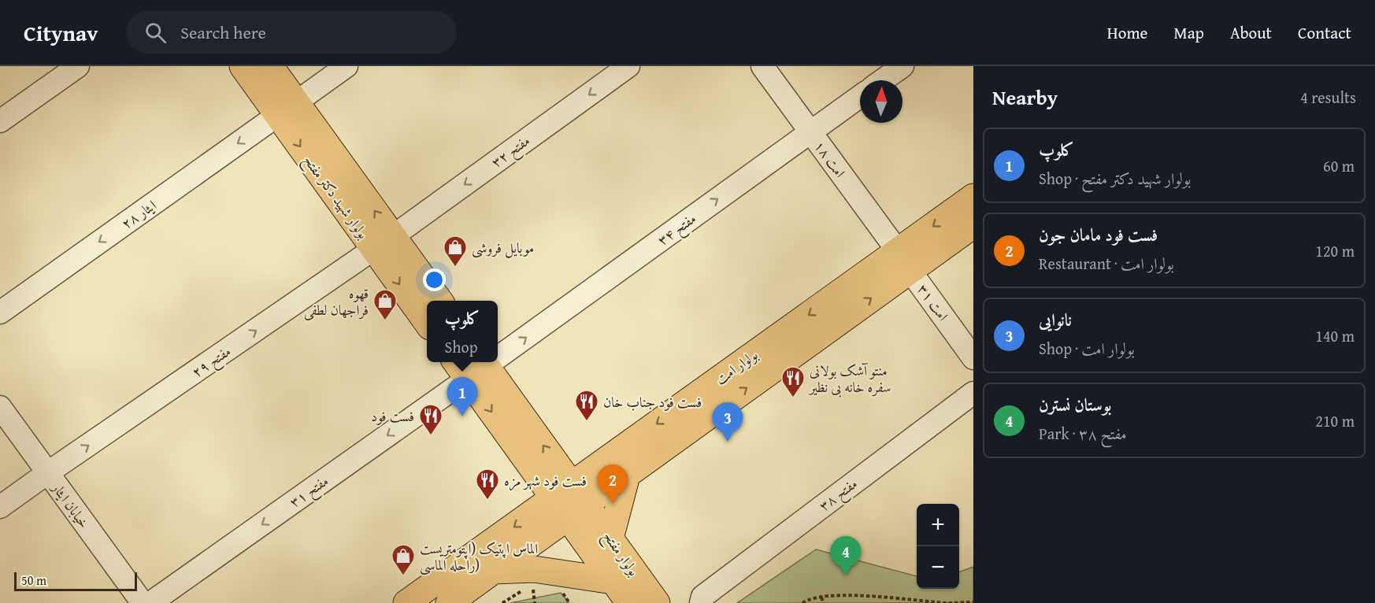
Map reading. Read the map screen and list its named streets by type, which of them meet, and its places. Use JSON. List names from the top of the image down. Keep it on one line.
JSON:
{"streets":{"main road":["بولوار شهید دکتر مفتح","بولوار امت","بولوار مفتح"],"street":["مفتح ۳۲","امت ۱۸","ایثار ۲۸","مفتح ۳۴","امت ۳۱","مفتح ۲۹","مفتح ۳۱","مفتح ۳۸","خیابان ایثار"]},"crossings":[["مفتح ۳۲","بولوار شهید دکتر مفتح"],["مفتح ۳۲","مفتح ۲۹"],["امت ۱۸","مفتح ۳۴"],["امت ۱۸","امت ۳۱"],["امت ۱۸","بولوار امت"],["بولوار شهید دکتر مفتح","ایثار ۲۸"],["بولوار شهید دکتر مفتح","مفتح ۲۹"],["امت ۳۱","بولوار امت"],["مفتح ۲۹","خیابان ایثار"],["بولوار امت","بولوار مفتح"]],"one_way":["مفتح ۳۲","ایثار ۲۸","مفتح ۳۴","مفتح ۲۹","مفتح ۳۱"],"places":{"shop":["موبایل فروشی","قهوه فراجهان لطفی","الماس اپتیک (اپتومتریست راحله الماسی)"],"restaurant":["منتو آشک بولانی سفره خانه بی نظیر","فست فود جناب خان","فست فود","فست فود شهر مزه"]},"scale_bar":"50 m","north":"top","page":{"header":"Citynav","search":"Search here","nav":["Home","Map","About","Contact"],"heading":["Nearby","4 results"],"list":[{"mark":"1","name":"کلوپ","note":"Shop · بولوار شهید دکتر مفتح","value":"60 m"},{"mark":"2","name":"فست فود مامان جون","note":"Restaurant · بولوار امت","value":"120 m"},{"mark":"3","name":"نانوایی","note":"Shop · بولوار امت","value":"140 m"},{"mark":"4","name":"بوستان نسترن","note":"Park · مفتح ۳۸","value":"210 m"}],"popup":["کلوپ","Shop"],"pins":["1","3","2","4"],"map_buttons":["+","−"],"scale":"50 m"}}
